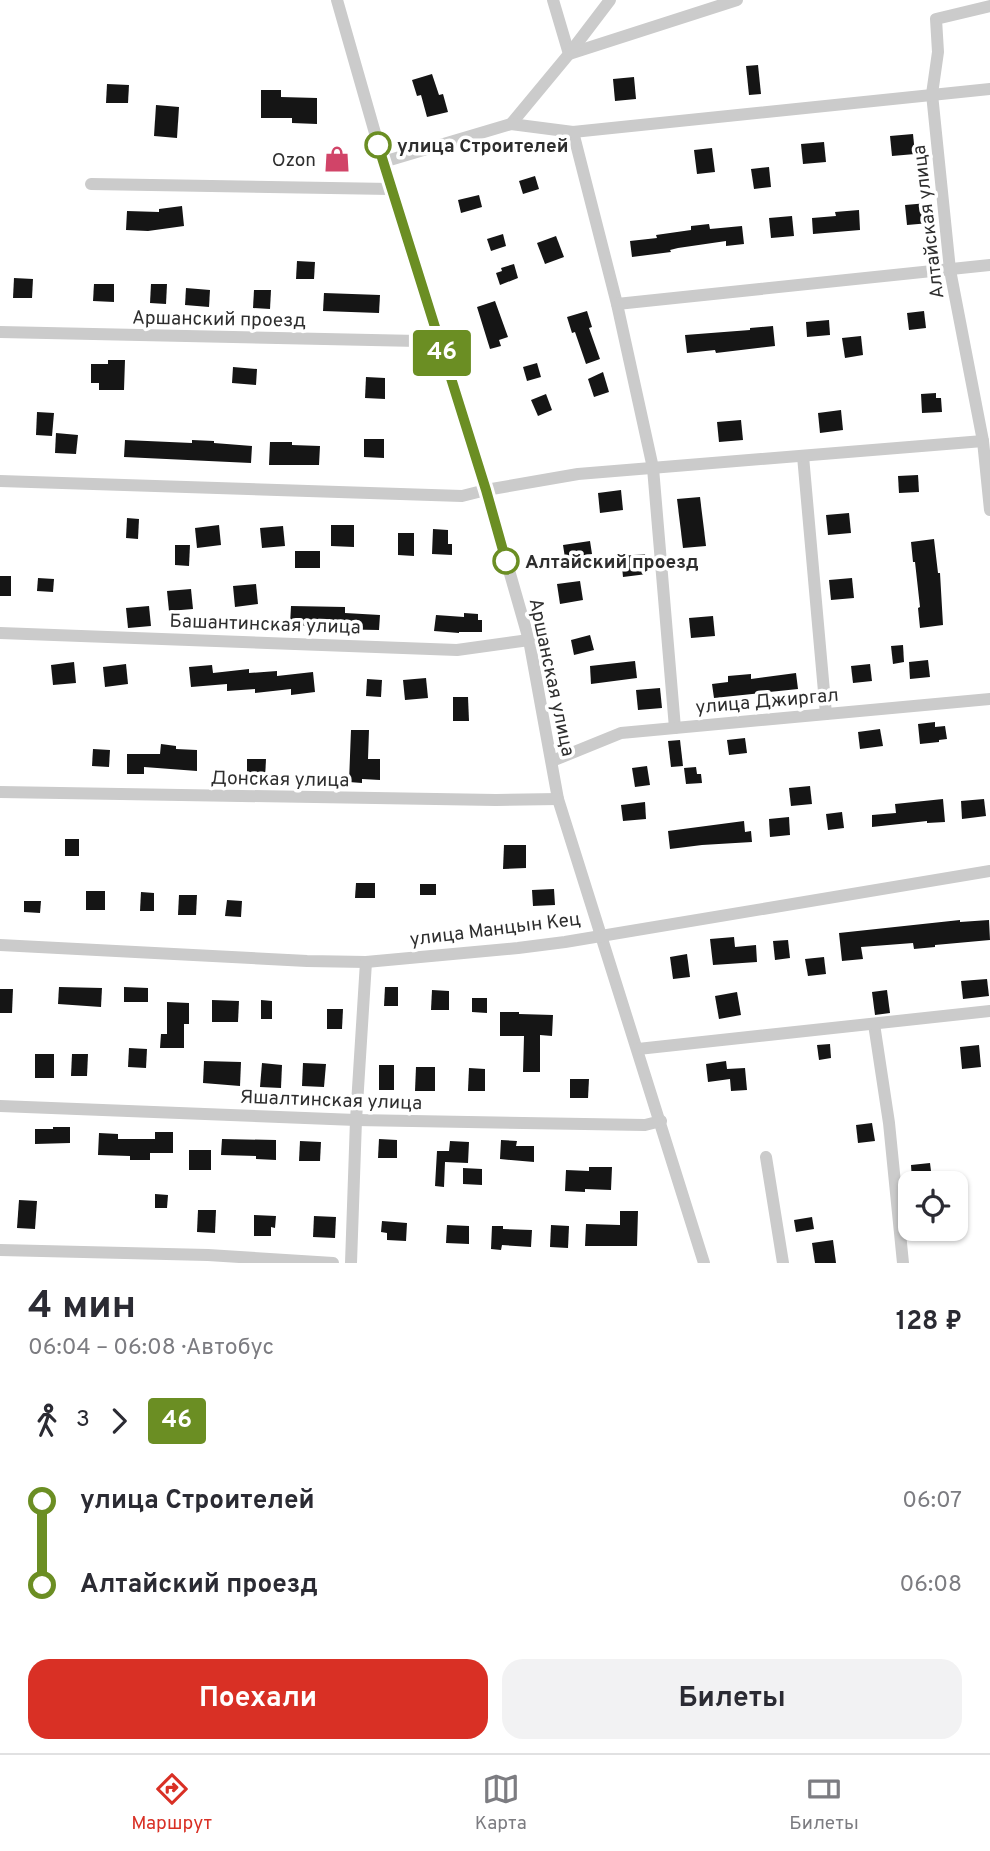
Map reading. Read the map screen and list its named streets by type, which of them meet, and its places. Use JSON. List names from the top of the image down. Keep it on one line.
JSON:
{"streets":{"street":["Алтайская улица","Аршанский проезд","Башантинская улица","Аршанская улица","улица Джиргал","Донская улица","улица Манцын Кец","Яшалтинская улица"]},"crossings":[["Аршанский проезд","Аршанская улица"],["Башантинская улица","Аршанская улица"],["Аршанская улица","улица Джиргал"],["Аршанская улица","Донская улица"],["Аршанская улица","улица Манцын Кец"],["Аршанская улица","Яшалтинская улица"]],"places":{"other":["улица Строителей","Алтайский проезд"],"shop":["Ozon"]},"lines":["bus line 46"],"page":{"on_map":"46","heading":["4 мин","06:04 – 06:08 · Автобус","128 ₽"],"legs":["3","46"],"list":[{"name":"улица Строителей","value":"06:07"},{"name":"Алтайский проезд","value":"06:08"}],"buttons":["Поехали","Билеты"],"tabs":["Маршрут","Карта","Билеты"]}}
